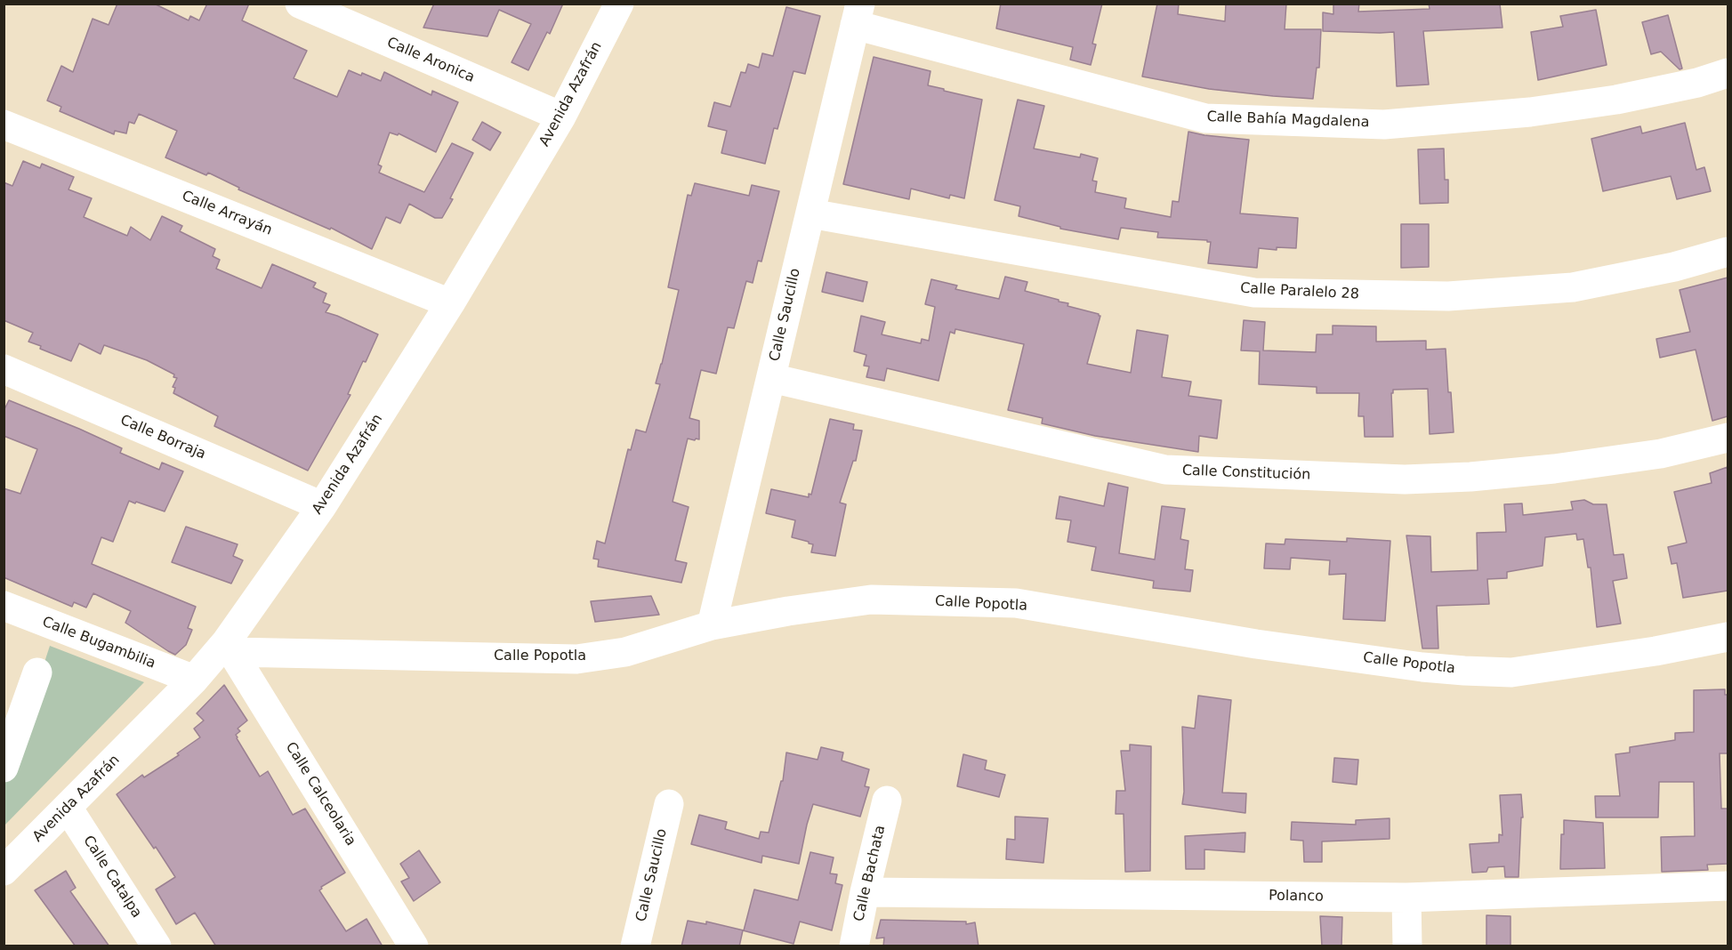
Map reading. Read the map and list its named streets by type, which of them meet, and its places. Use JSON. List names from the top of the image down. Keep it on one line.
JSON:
{"streets":{"street":["Calle Aronica","Avenida Azafrán","Calle Bahía Magdalena","Calle Arrayán","Calle Paralelo 28","Calle Saucillo","Calle Borraja","Calle Constitución","Calle Popotla","Calle Bugambilia","Calle Calceolaria","Calle Bachata","Calle Catalpa","Polanco"]},"crossings":[["Calle Aronica","Avenida Azafrán"],["Avenida Azafrán","Calle Arrayán"],["Avenida Azafrán","Calle Borraja"],["Avenida Azafrán","Calle Popotla"],["Avenida Azafrán","Calle Bugambilia"],["Avenida Azafrán","Calle Calceolaria"],["Avenida Azafrán","Calle Catalpa"],["Calle Bahía Magdalena","Calle Saucillo"],["Calle Paralelo 28","Calle Saucillo"],["Calle Saucillo","Calle Constitución"],["Calle Saucillo","Calle Popotla"],["Calle Popotla","Calle Calceolaria"],["Calle Bachata","Polanco"]]}
